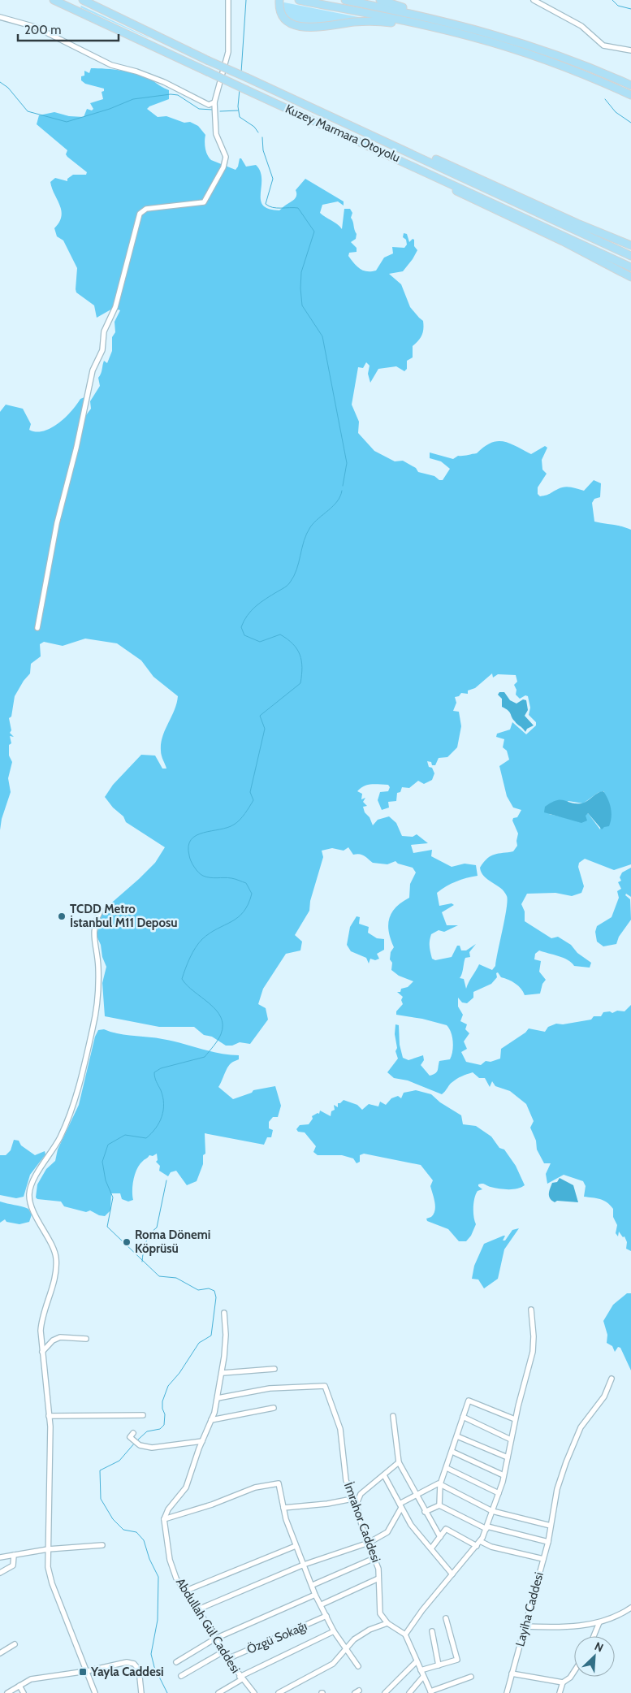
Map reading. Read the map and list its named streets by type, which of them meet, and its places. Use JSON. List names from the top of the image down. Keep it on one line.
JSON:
{"streets":{"highway":["Kuzey Marmara Otoyolu"],"street":["İmrahor Caddesi","Layiha Caddesi","Abdullah Gül Caddesi","Özgü Sokağı"]},"crossings":[["Abdullah Gül Caddesi","Özgü Sokağı"]],"places":{"other":["TCDD Metro İstanbul M11 Deposu","Roma Dönemi Köprüsü"],"transit":["Yayla Caddesi"]},"scale_bar":"200 m","north":"top right"}
